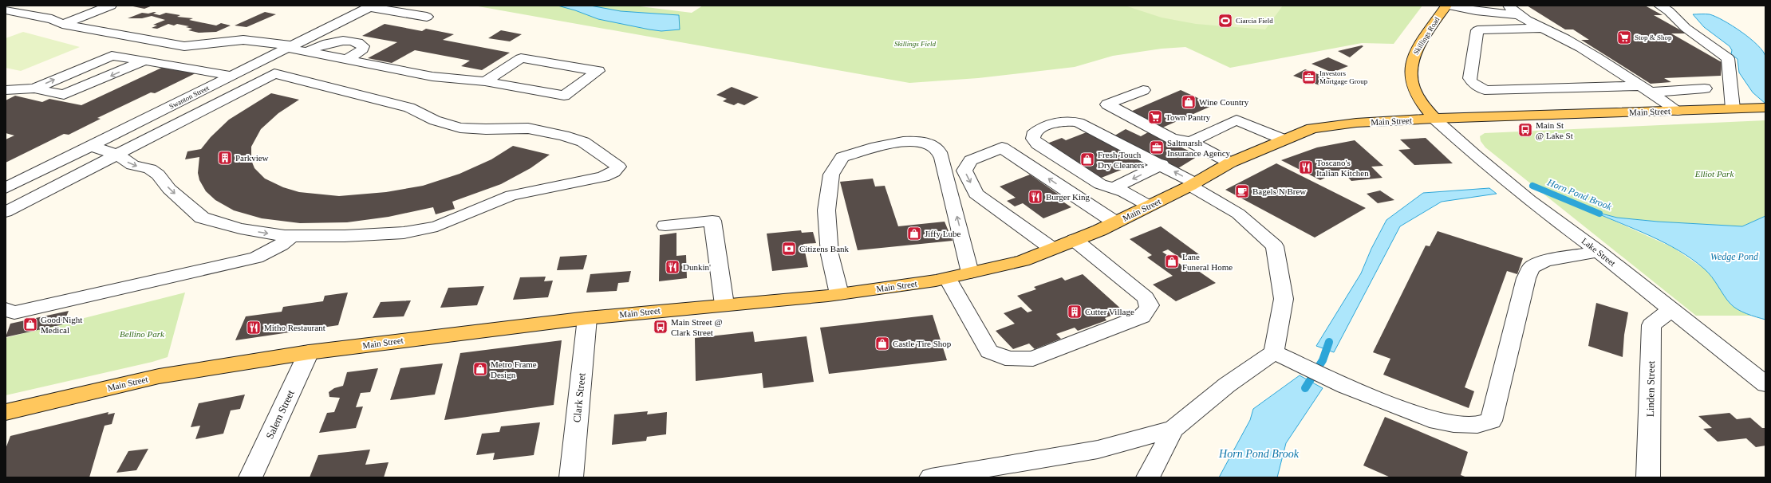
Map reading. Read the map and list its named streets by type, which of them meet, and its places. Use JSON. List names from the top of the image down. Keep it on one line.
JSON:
{"streets":{"main road":["Skillings Road","Main Street"],"street":["Swanton Street","Lake Street","Linden Street","Clark Street","Salem Street"]},"crossings":[["Skillings Road","Main Street"],["Skillings Road","Lake Street"],["Main Street","Lake Street"],["Main Street","Clark Street"],["Main Street","Salem Street"],["Lake Street","Linden Street"]],"water":["Horn Pond Brook","Wedge Pond"],"parks":["Skillings Field","Elliot Park","Bellino Park"],"places":{"sports":["Ciarcia Field"],"supermarket":["Stop & Shop","Town Pantry"],"office":["Investors Mortgage Group","Saltmarsh Insurance Agency"],"shop":["Wine Country","Fresh Touch Dry Cleaners","Jiffy Lube","Lane Funeral Home","Good Night Medical","Castle Tire Shop","Metro Frame Design"],"bus stop":["Main St @ Lake St","Main Street @ Clark Street"],"building":["Parkview","Cutter Village"],"restaurant":["Toscano's Italian Kitchen","Burger King","Dunkin'","Mitho Restaurant"],"cafe":["Bagels N Brew"],"bank":["Citizens Bank"]}}
